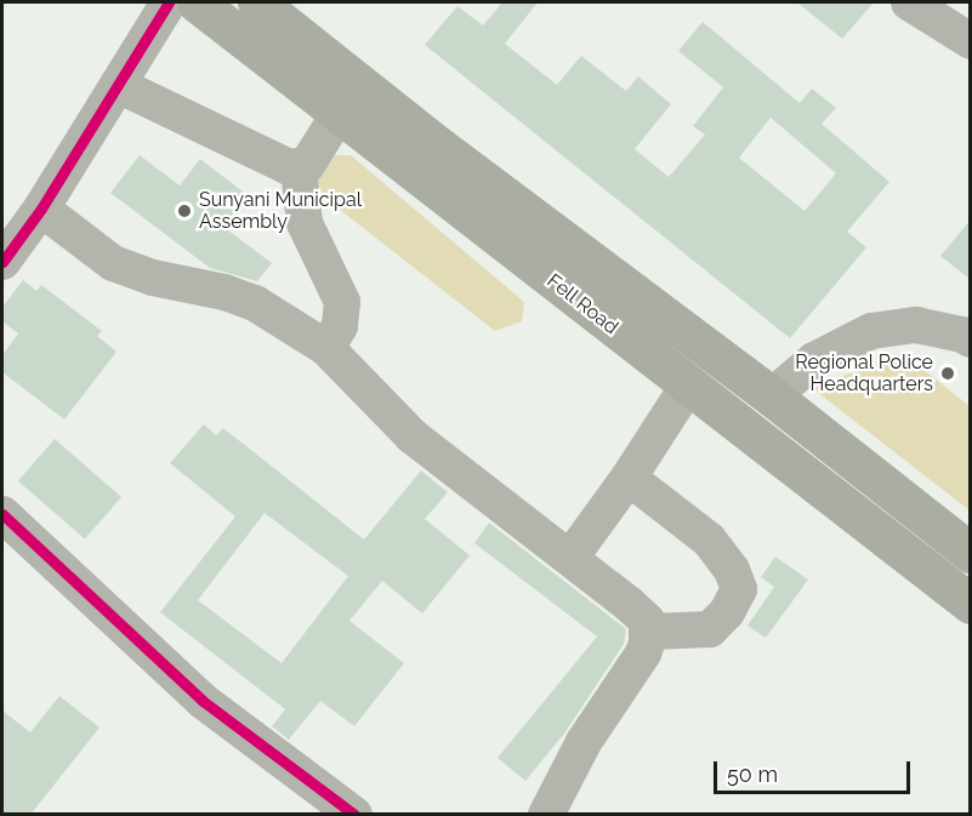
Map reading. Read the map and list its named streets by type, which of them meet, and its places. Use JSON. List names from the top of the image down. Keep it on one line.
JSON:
{"streets":{"main road":["Fell Road"]},"places":["Sunyani Municipal Assembly","Regional Police Headquarters"],"scale_bar":"50 m"}
